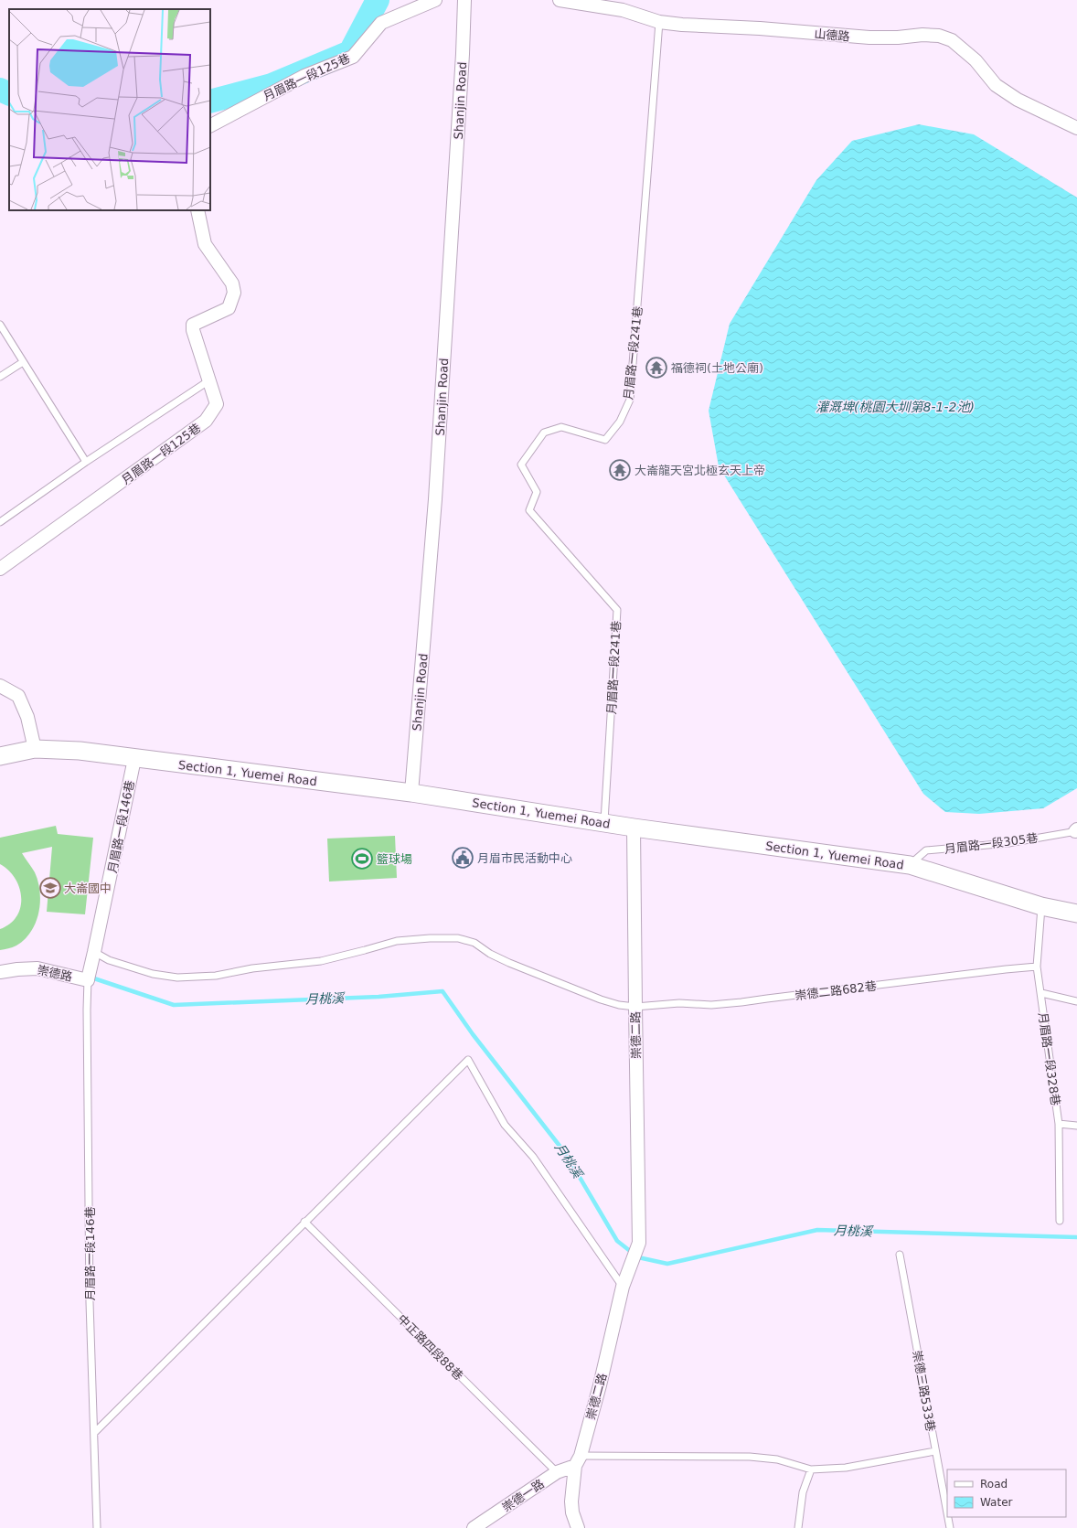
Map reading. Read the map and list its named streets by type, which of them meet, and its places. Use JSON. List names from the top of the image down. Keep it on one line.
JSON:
{"streets":{"street":["山德路","月眉路一段125巷","Shanjin Road","Section 1, Yuemei Road","月眉路一段146巷","崇德路","崇德二路","崇德一路"],"lane":["月眉路一段241巷","月眉路一段305巷","崇德二路682巷","月眉路一段328巷","中正路四段88巷","崇德三路533巷"]},"crossings":[["山德路","月眉路一段241巷"],["Shanjin Road","Section 1, Yuemei Road"],["月眉路一段241巷","Section 1, Yuemei Road"],["Section 1, Yuemei Road","月眉路一段146巷"],["Section 1, Yuemei Road","月眉路一段305巷"],["Section 1, Yuemei Road","崇德二路"],["Section 1, Yuemei Road","月眉路一段328巷"],["月眉路一段146巷","崇德路"],["月眉路一段146巷","崇德二路682巷"],["崇德二路682巷","崇德二路"],["崇德二路682巷","月眉路一段328巷"],["崇德二路","崇德一路"],["中正路四段88巷","崇德一路"]],"water":["灌溉埤(桃園大圳第8-1-2池)","月桃溪"],"places":{"temple":["福德祠(土地公廟)","大崙龍天宮北極玄天上帝"],"public building":["月眉市民活動中心"],"sports":["籃球場"],"school or university":["大崙國中"]},"legend":["Road","Water"]}
